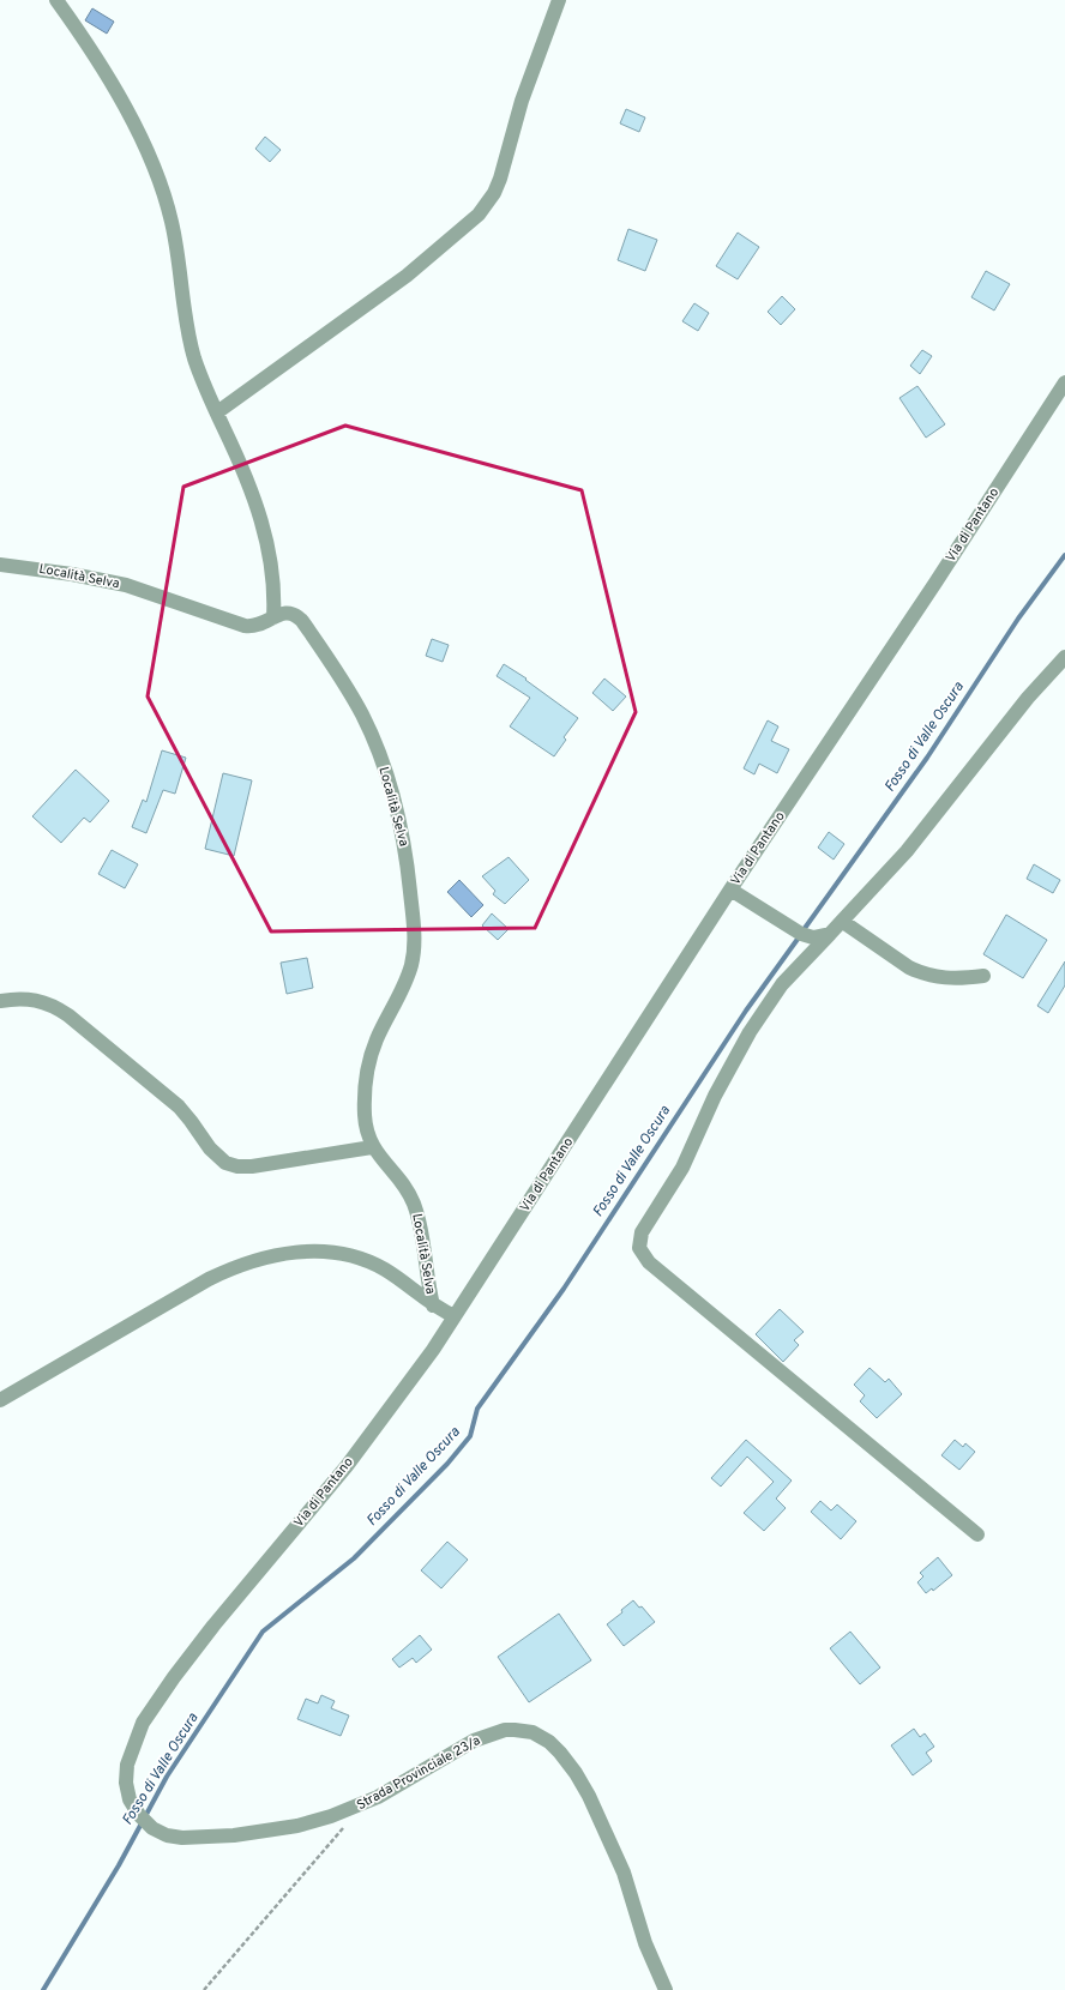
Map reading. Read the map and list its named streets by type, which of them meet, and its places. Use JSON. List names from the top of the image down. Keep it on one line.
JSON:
{"streets":{"street":["Via di Pantano","Località Selva","Strada Provinciale 23/a"]},"crossings":[["Via di Pantano","Strada Provinciale 23/a"]],"water":["Fosso di Valle Oscura"]}
